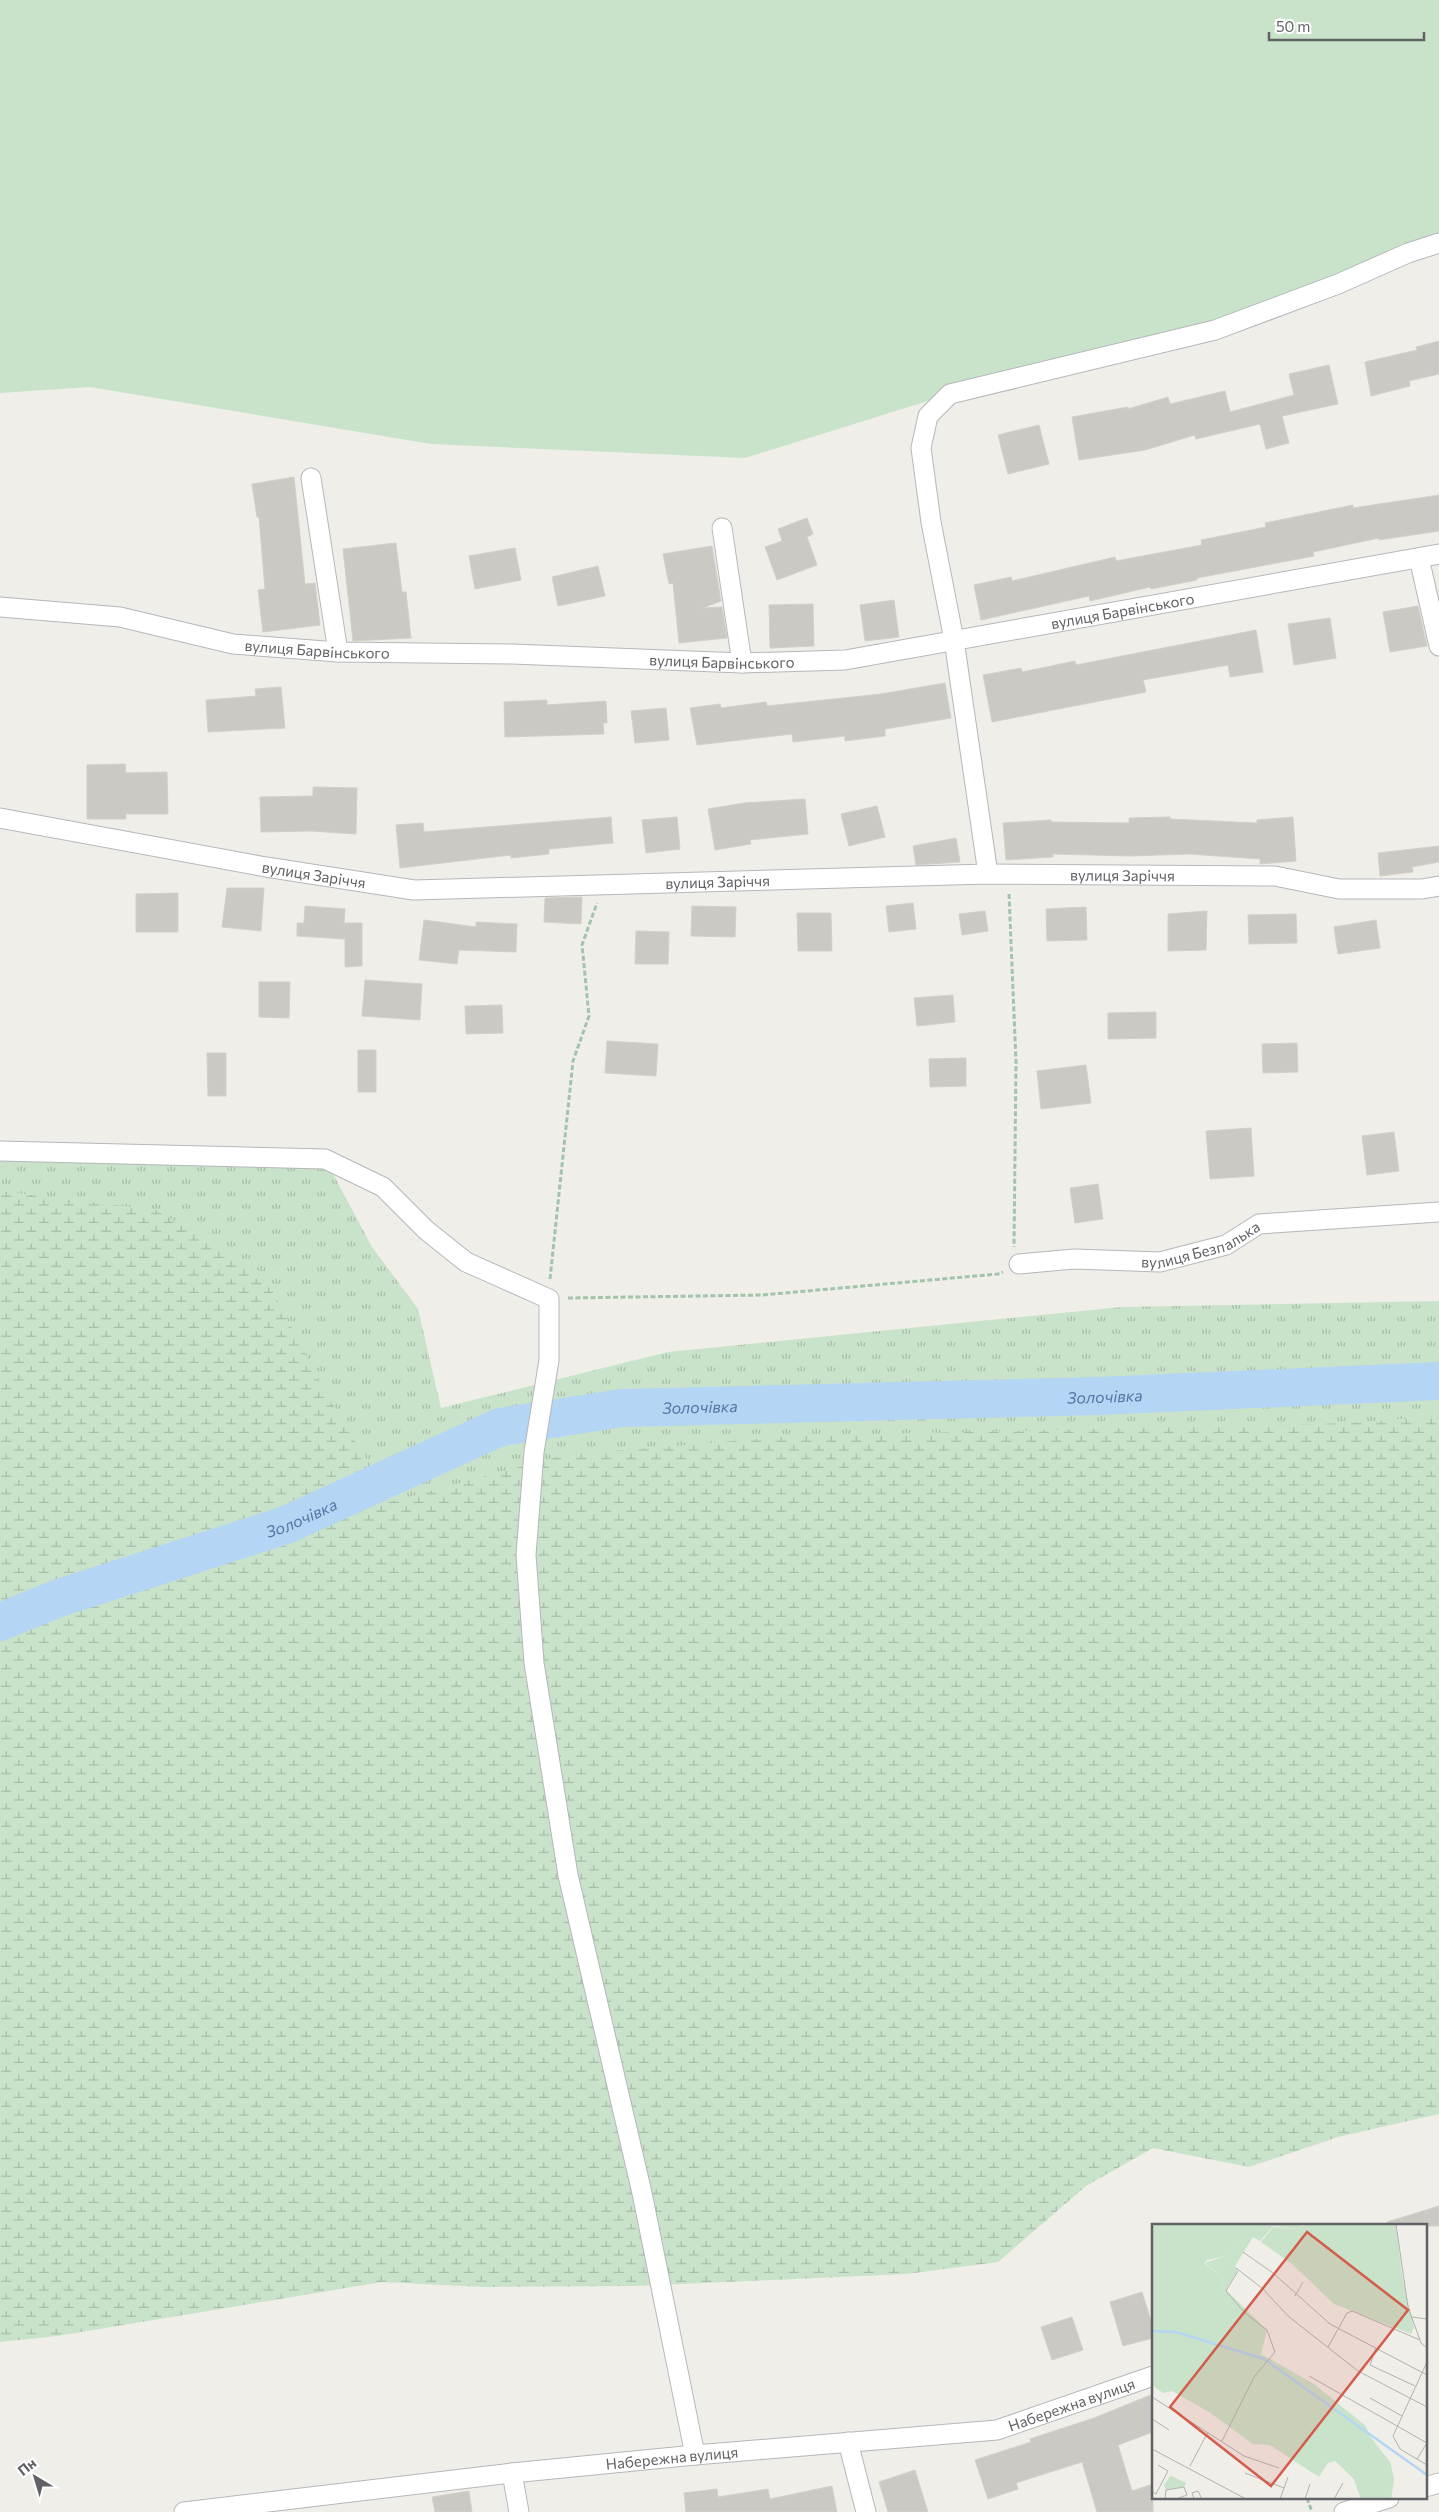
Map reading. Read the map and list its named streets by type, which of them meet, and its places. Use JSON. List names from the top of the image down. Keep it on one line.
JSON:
{"streets":{"street":["вулиця Барвінського","вулиця Заріччя","вулиця Безпалька","Набережна вулиця"]},"water":["Золочівка"],"scale_bar":"50 m","north":"top left"}
